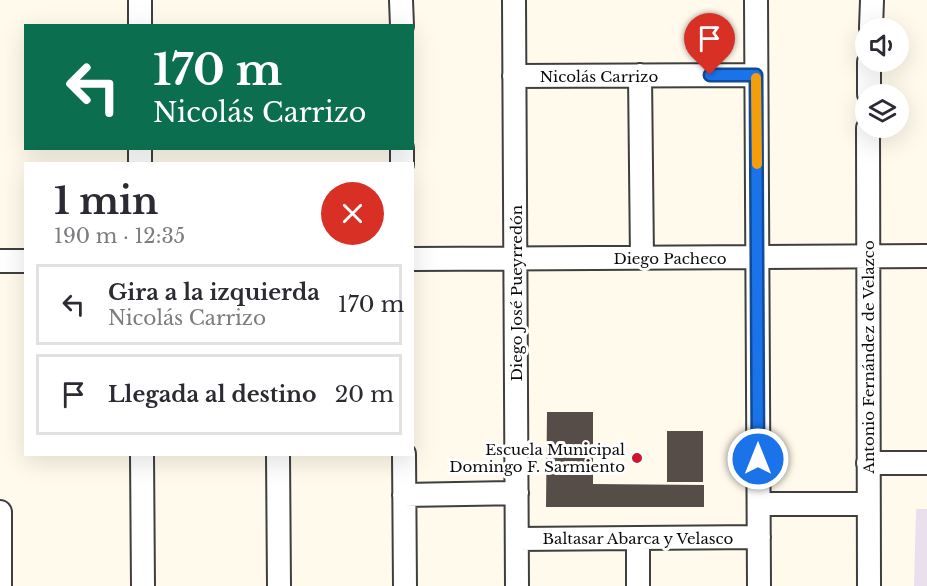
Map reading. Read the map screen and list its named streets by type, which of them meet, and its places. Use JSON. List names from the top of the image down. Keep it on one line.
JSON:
{"streets":{"street":["Nicolás Carrizo","Diego Pacheco","Diego José Pueyrredón","Antonio Fernández de Velazco","Baltasar Abarca y Velasco"]},"crossings":[["Nicolás Carrizo","Diego José Pueyrredón"],["Diego Pacheco","Diego José Pueyrredón"],["Diego Pacheco","Antonio Fernández de Velazco"],["Diego José Pueyrredón","Baltasar Abarca y Velasco"]],"places":["Escuela Municipal Domingo F. Sarmiento"],"page":{"turn":["170 m","Nicolás Carrizo"],"heading":["1 min","190 m · 12:35"],"list":[{"name":"Gira a la izquierda","note":"Nicolás Carrizo","value":"170 m"},{"name":"Llegada al destino","value":"20 m"}]}}
